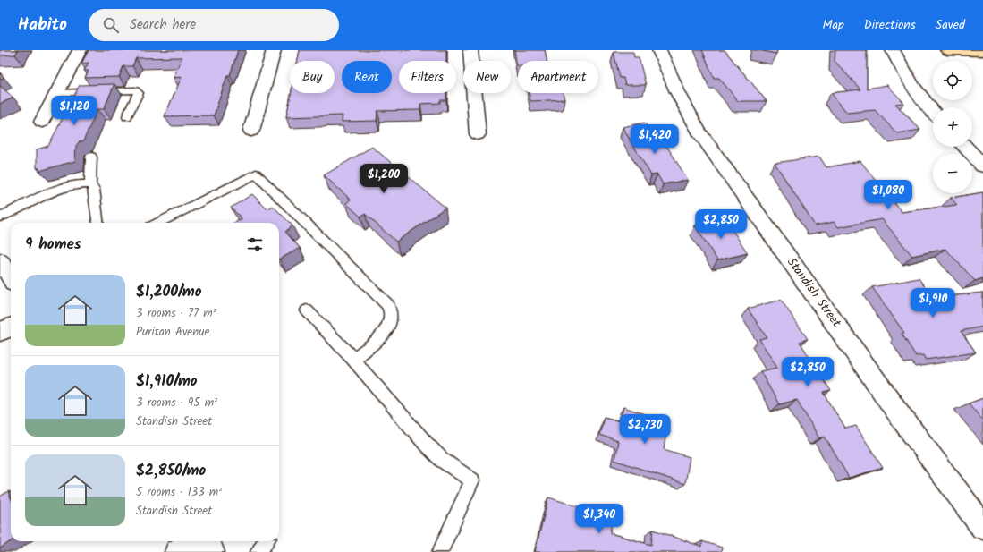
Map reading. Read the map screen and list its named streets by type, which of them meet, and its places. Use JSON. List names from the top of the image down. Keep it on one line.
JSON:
{"streets":{"street":["Standish Street"]},"page":{"header":"Habito","search":"Search here","nav":["Map","Directions","Saved"],"map_buttons":["+","−"],"chip":["Buy","Rent","Filters","New","Apartment"],"price":["$1,120","$1,420","$1,200","$1,080","$2,850","$1,910","$2,850","$2,730","$1,340"],"heading":"9 homes","list":[{"name":"$1,200/mo","note":"3 rooms · 77 m² · Puritan Avenue"},{"name":"$1,910/mo","note":"3 rooms · 95 m² · Standish Street"},{"name":"$2,850/mo","note":"5 rooms · 133 m² · Standish Street"}]}}
